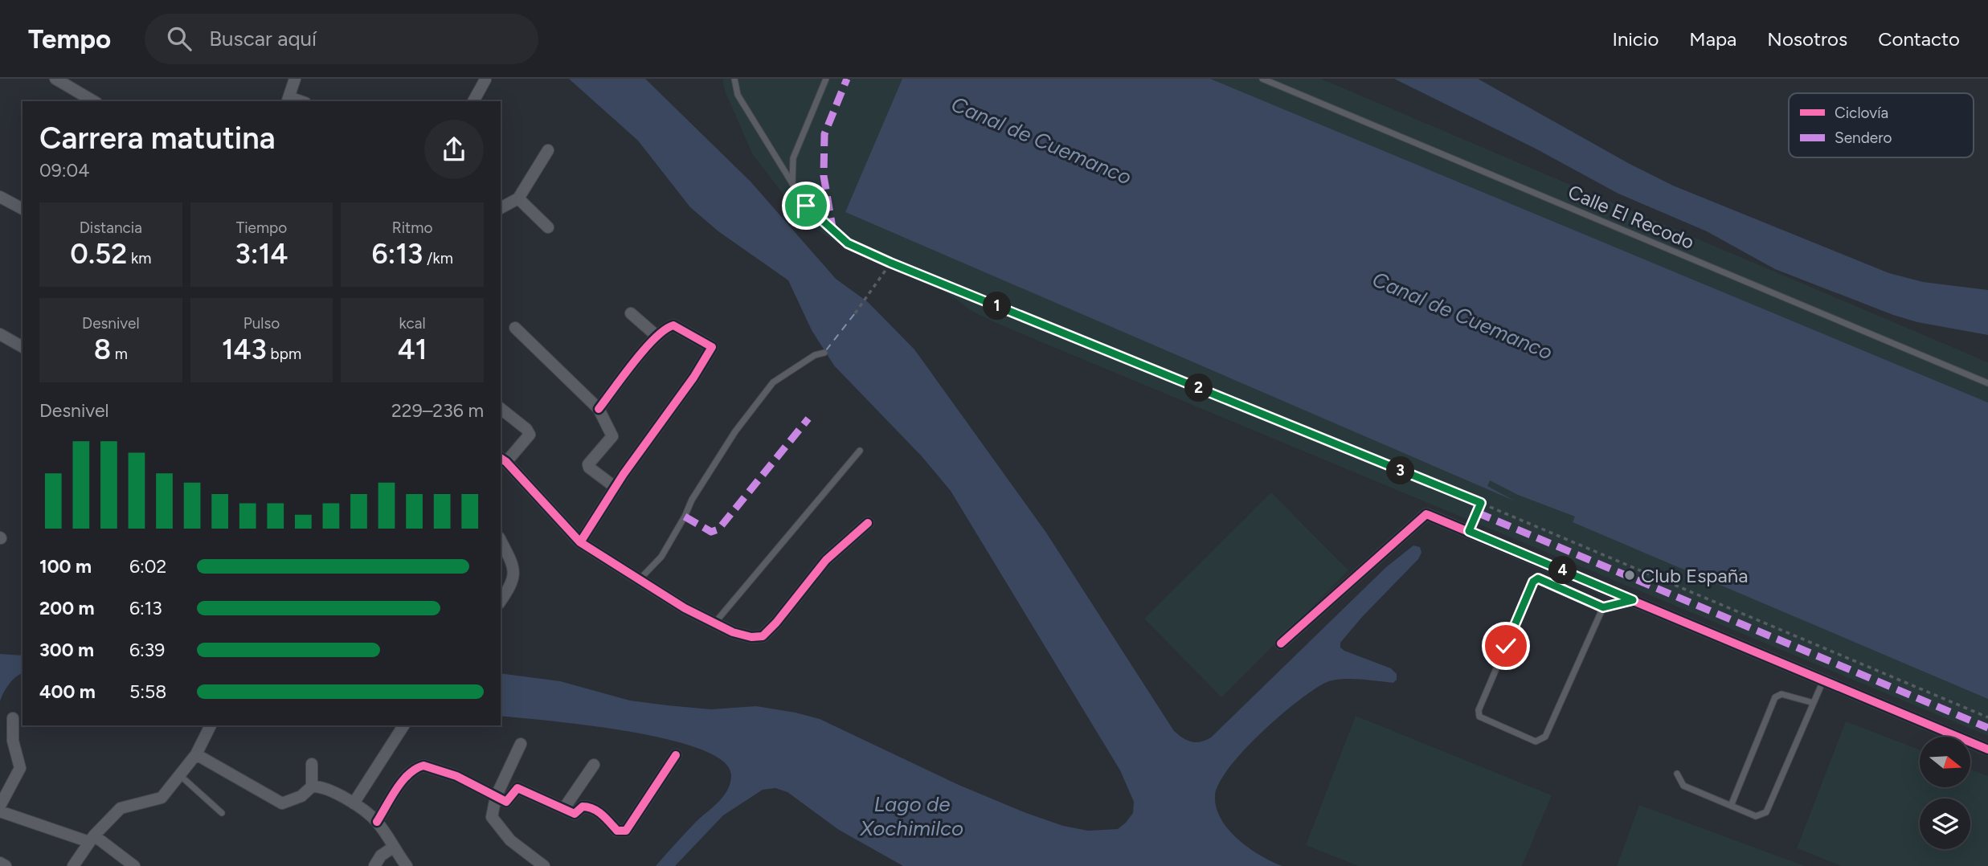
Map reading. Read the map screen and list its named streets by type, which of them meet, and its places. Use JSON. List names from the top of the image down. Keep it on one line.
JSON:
{"streets":{"lane":["Calle El Recodo"]},"water":["Canal de Cuemanco","Lago de Xochimilco"],"places":["Club España"],"legend":["Ciclovía","Sendero"],"north":"right","page":{"header":"Tempo","search":"Buscar aquí","nav":["Inicio","Mapa","Nosotros","Contacto"],"heading":["Carrera matutina","09:04"],"stats":[["Distancia","0.52 km"],["Tiempo","3:14"],["Ritmo","6:13 /km"],["Desnivel","8 m"],["Pulso","143 bpm"],["kcal","41"]],"pins":["1","2","3","4"],"chart":["Desnivel","229–236 m"],"list":[{"name":"100 m","note":"6:02"},{"name":"200 m","note":"6:13"},{"name":"300 m","note":"6:39"},{"name":"400 m","note":"5:58"}]}}
